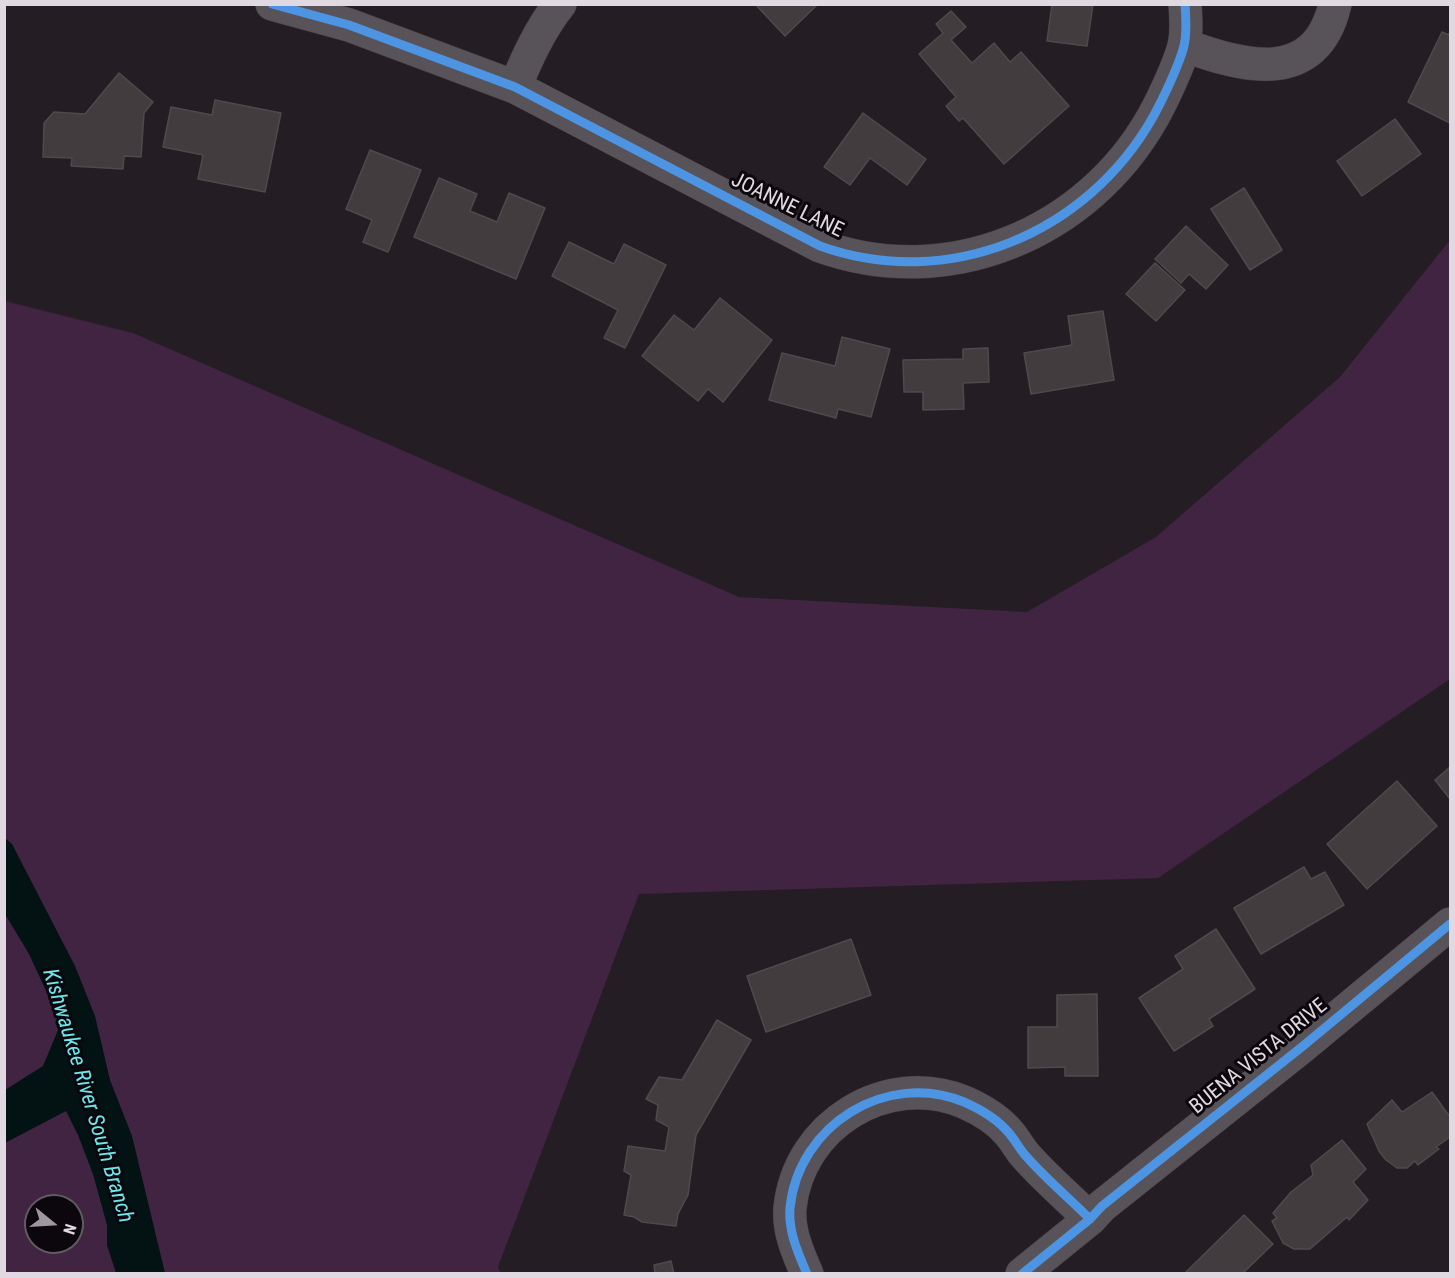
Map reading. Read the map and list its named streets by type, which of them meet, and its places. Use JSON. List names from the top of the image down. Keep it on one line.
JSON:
{"streets":{"street":["JOANNE LANE","BUENA VISTA DRIVE"]},"water":["Kishwaukee River South Branch"],"north":"right"}
